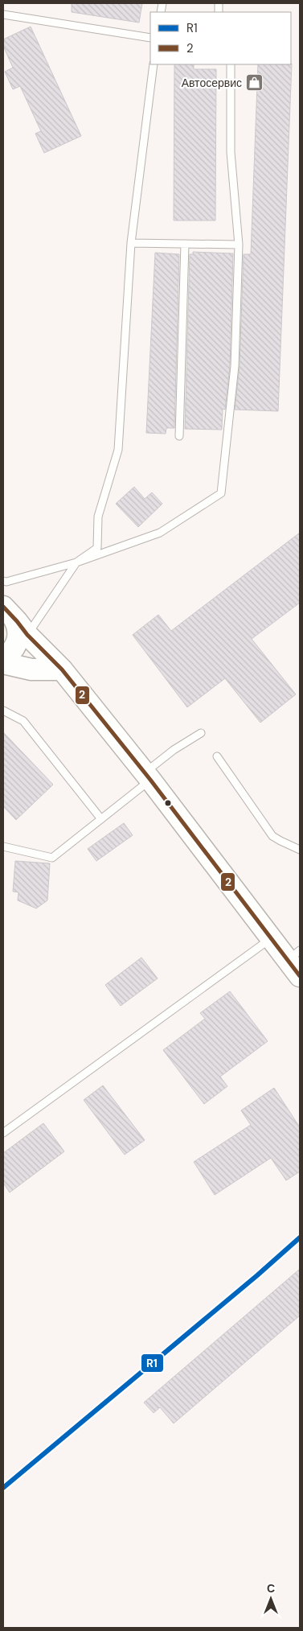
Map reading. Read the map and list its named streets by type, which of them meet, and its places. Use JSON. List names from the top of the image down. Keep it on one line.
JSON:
{"places":{"shop":["Автосервис"]},"lines":["transit line 2","transit line R1"],"legend":["R1","2"],"north":"top"}
